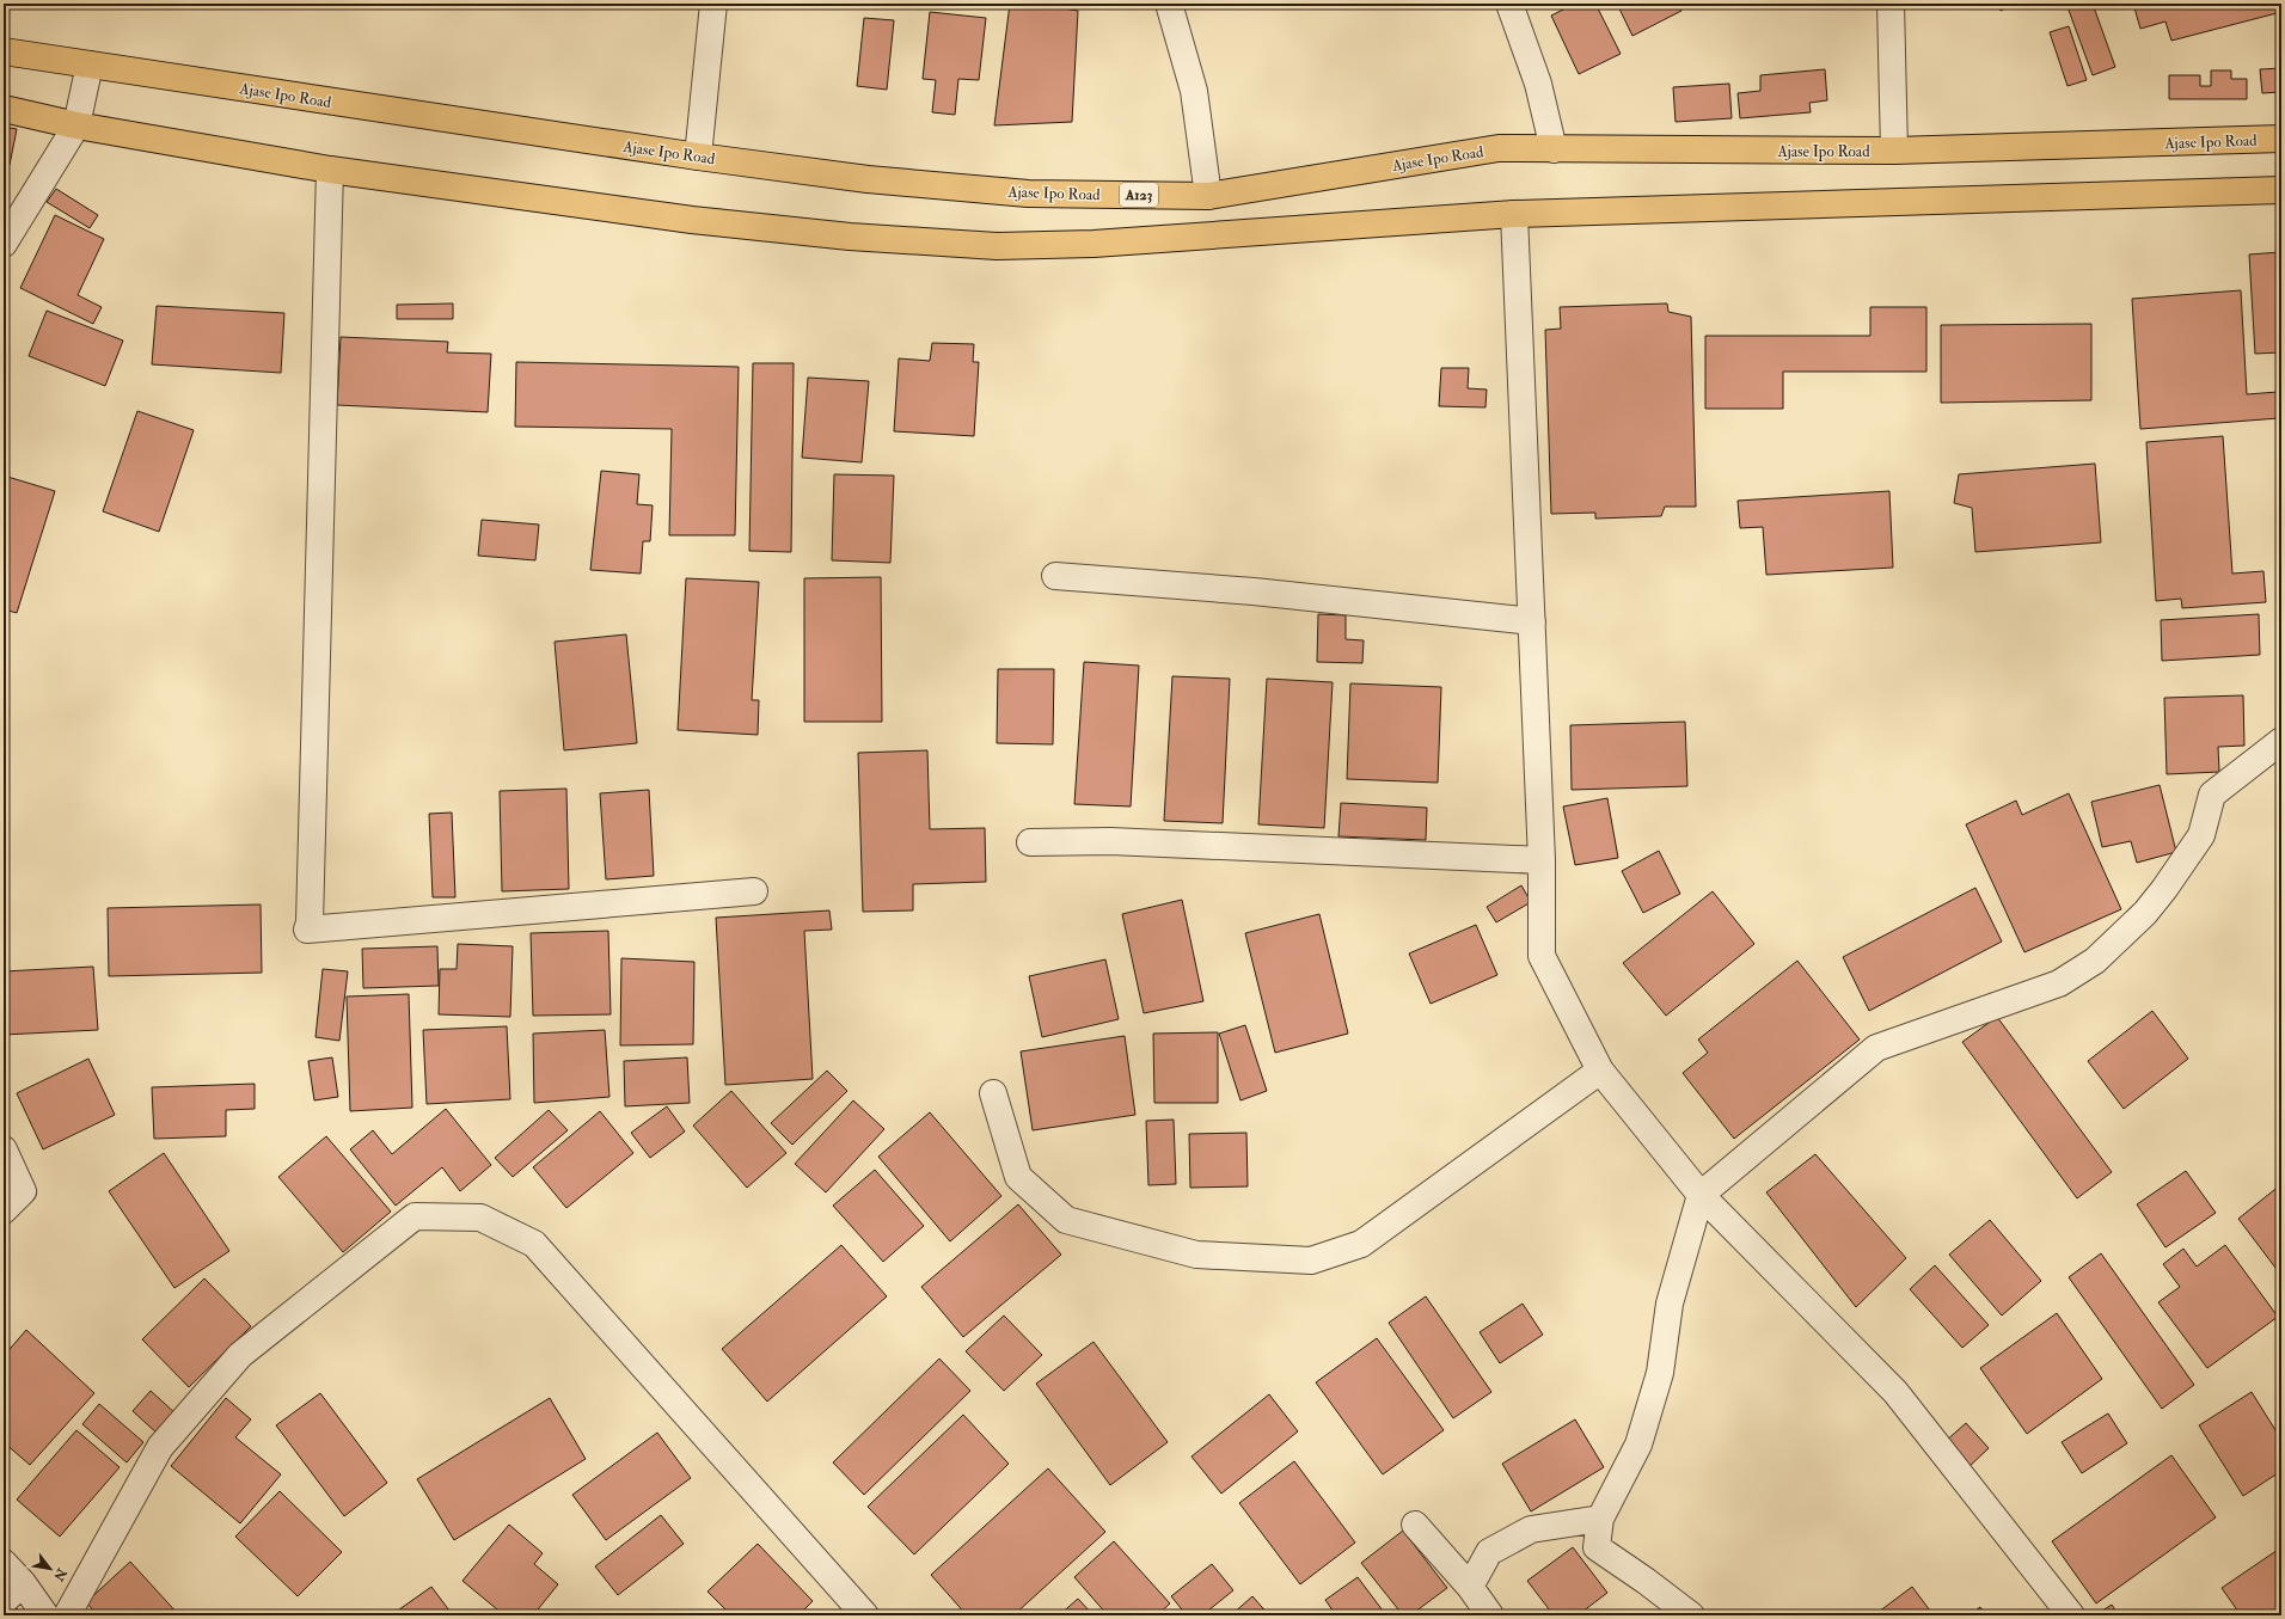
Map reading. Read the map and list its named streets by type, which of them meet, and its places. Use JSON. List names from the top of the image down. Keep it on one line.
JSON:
{"streets":{"highway":["Ajase Ipo Road","A123"]},"north":"bottom right"}
